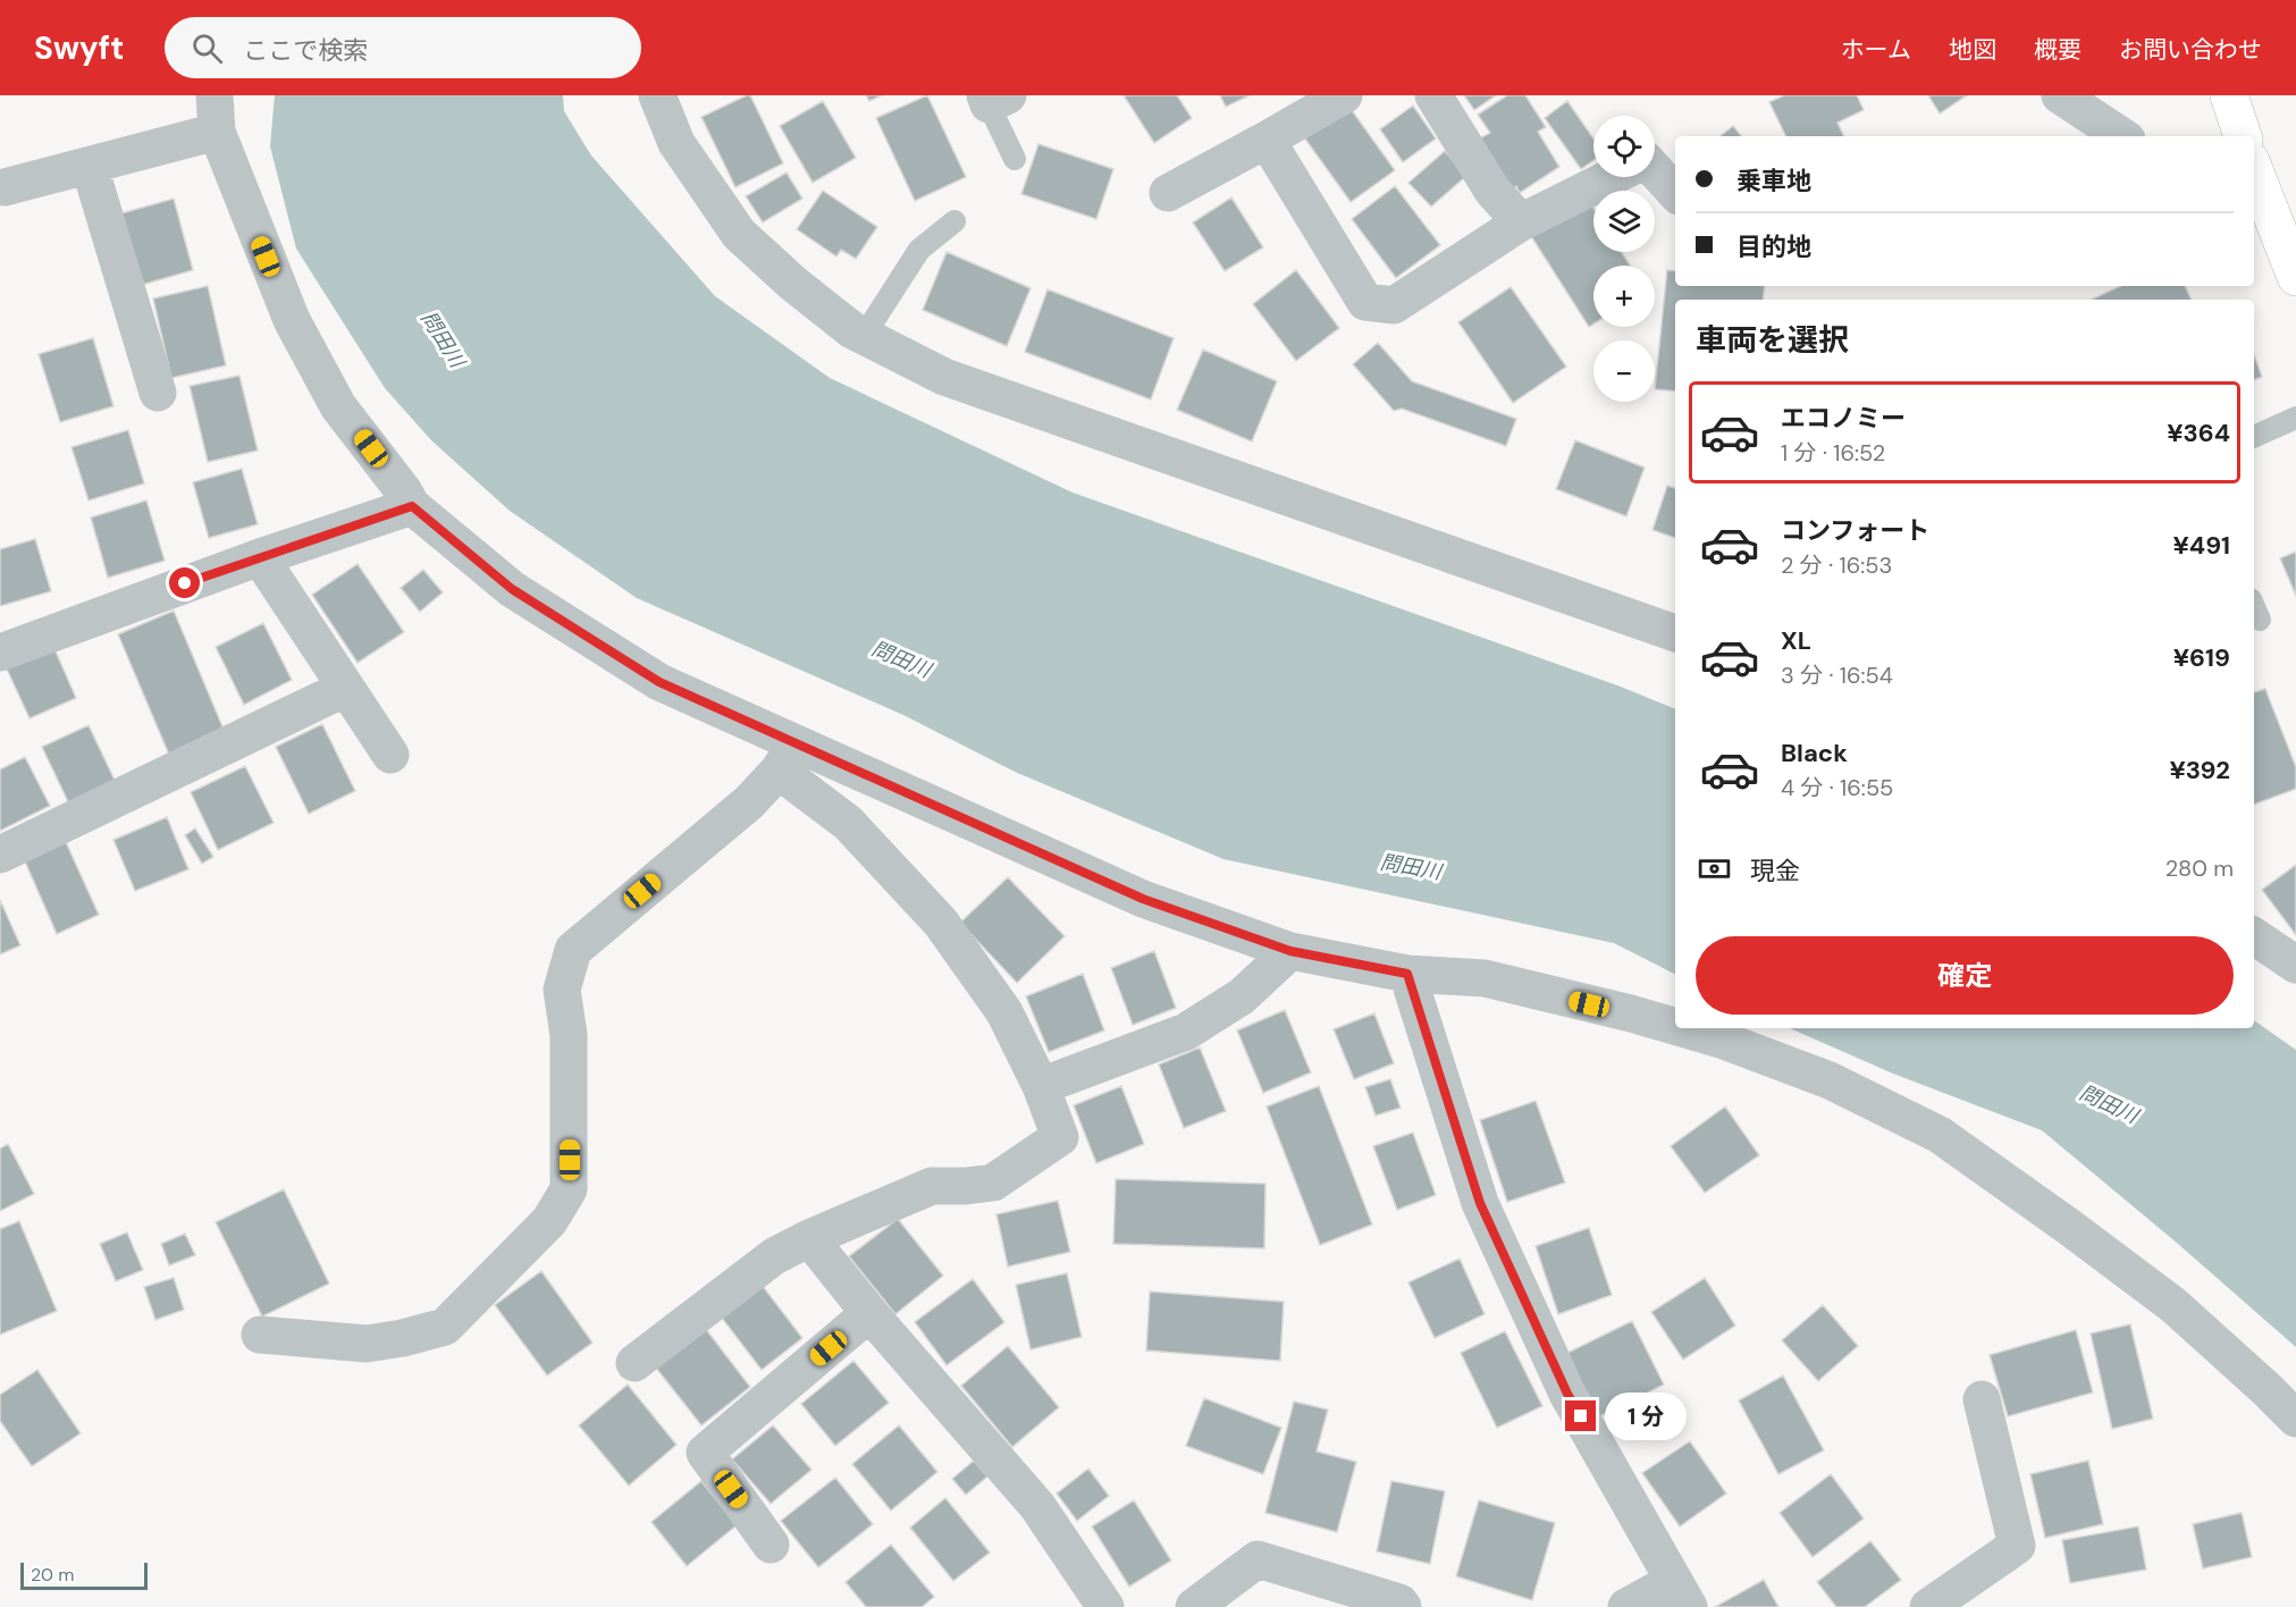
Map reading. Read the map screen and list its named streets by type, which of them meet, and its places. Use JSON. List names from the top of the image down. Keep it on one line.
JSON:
{"water":["問田川"],"scale_bar":"20 m","page":{"header":"Swyft","search":"ここで検索","nav":["ホーム","地図","概要","お問い合わせ"],"map_buttons":["+","−"],"banner":["乗車地","目的地"],"heading":"車両を選択","list":[{"name":"エコノミー","note":"1 分 · 16:52","value":"¥364"},{"name":"コンフォート","note":"2 分 · 16:53","value":"¥491"},{"name":"XL","note":"3 分 · 16:54","value":"¥619"},{"name":"Black","note":"4 分 · 16:55","value":"¥392"}],"pay":["現金","280 m"],"buttons":"確定","bubble":"1 分","scale":"20 m"}}
